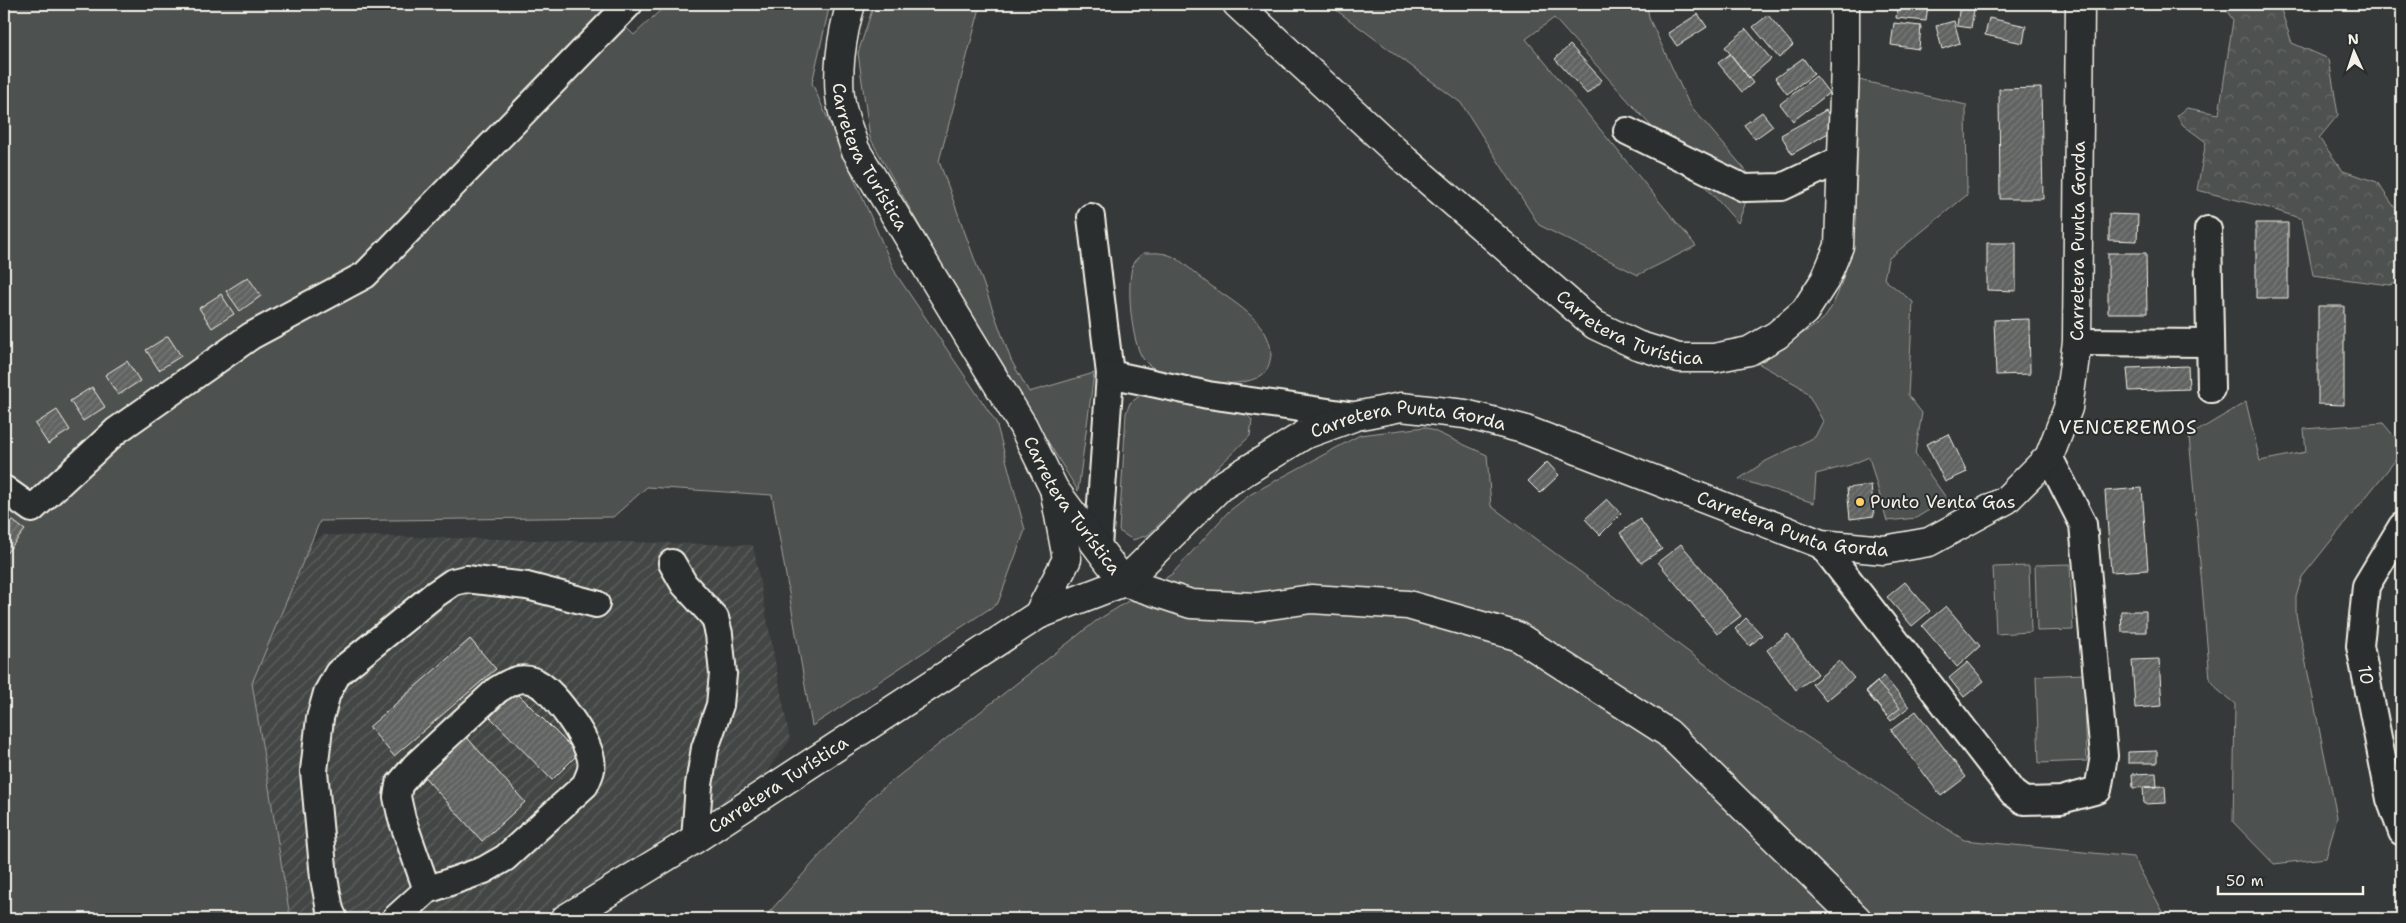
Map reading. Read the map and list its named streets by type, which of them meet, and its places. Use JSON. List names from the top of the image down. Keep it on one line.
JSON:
{"streets":{"main road":["Carretera Turística","Carretera Punta Gorda"],"street":["10"]},"crossings":[["Carretera Turística","Carretera Punta Gorda"]],"districts":["VENCEREMOS"],"places":["Punto Venta Gas"],"scale_bar":"50 m","north":"top"}
